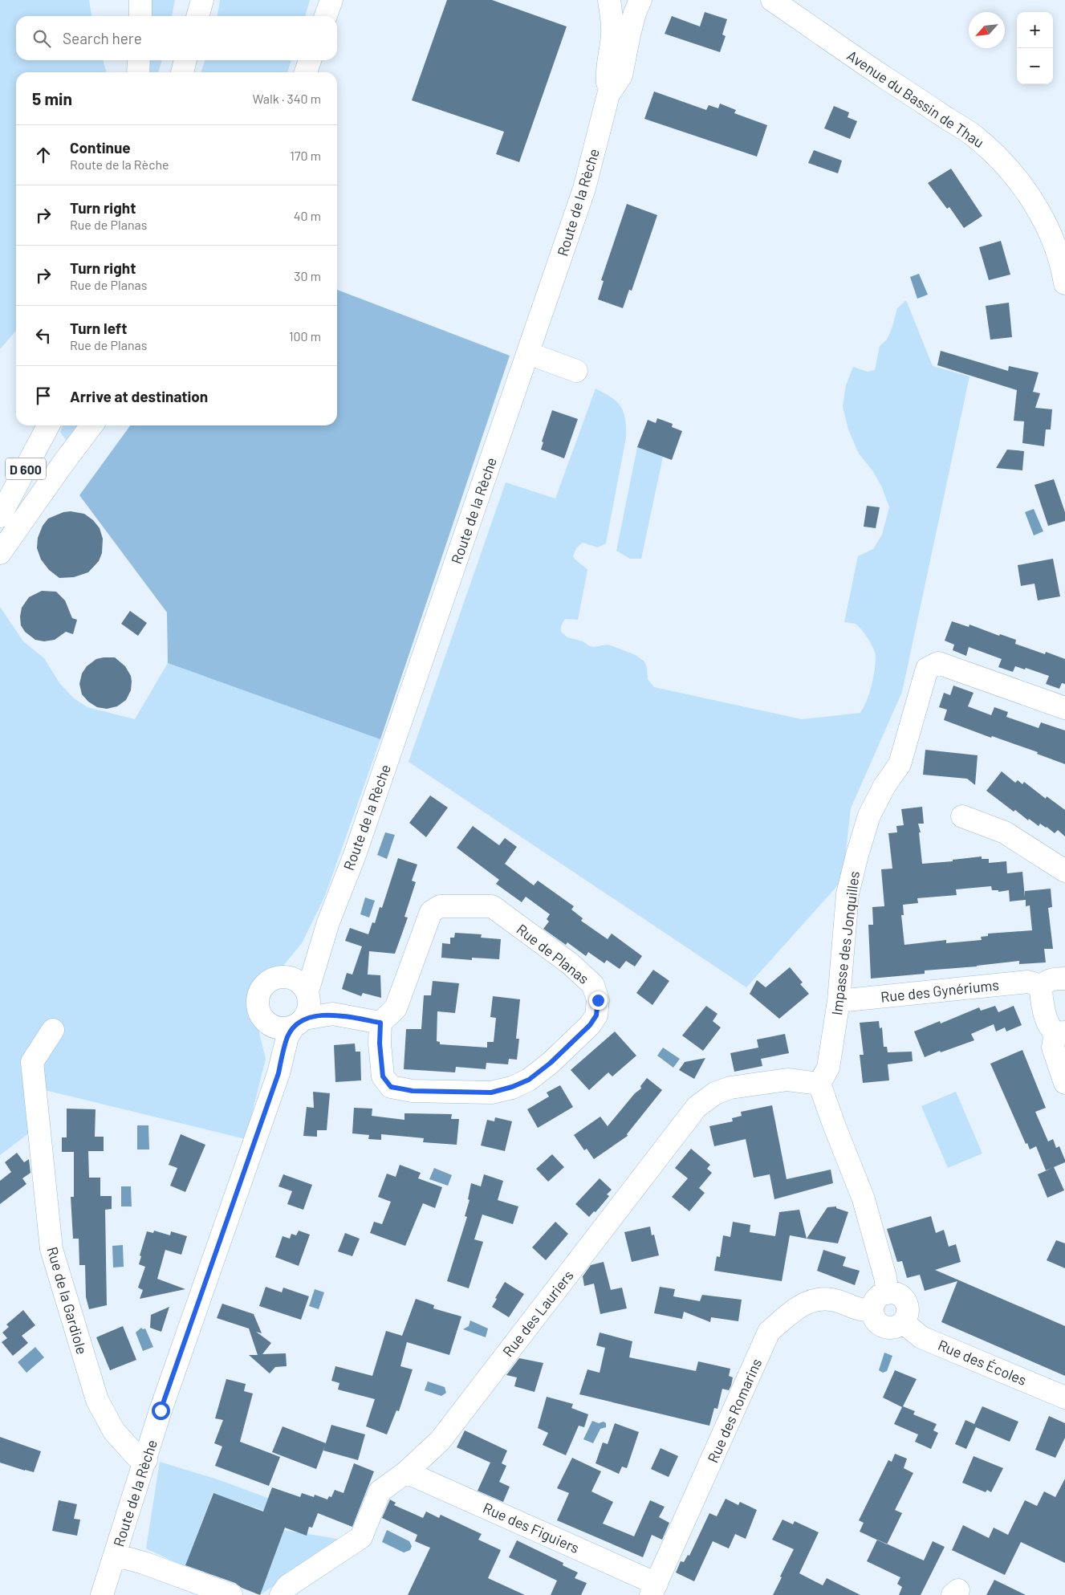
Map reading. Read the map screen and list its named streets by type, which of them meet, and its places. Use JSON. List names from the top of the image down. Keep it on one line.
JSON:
{"streets":{"street":["Avenue du Bassin de Thau","Route de la Rèche","D 600","Impasse des Jonquilles","Rue de Planas","Rue des Gynériums","Rue de la Gardiole","Rue des Lauriers","Rue des Écoles","Rue des Romarins","Rue des Figuiers"]},"crossings":[["Route de la Rèche","Rue de la Gardiole"],["Impasse des Jonquilles","Rue des Gynériums"],["Impasse des Jonquilles","Rue des Lauriers"],["Rue des Lauriers","Rue des Figuiers"],["Rue des Écoles","Rue des Romarins"],["Rue des Romarins","Rue des Figuiers"]],"north":"bottom left","page":{"map_buttons":["+","−"],"search":"Search here","heading":["5 min","Walk · 340 m"],"list":[["Continue","Route de la Rèche","170 m"],["Turn right","Rue de Planas","40 m"],["Turn right","Rue de Planas","30 m"],["Turn left","Rue de Planas","100 m"],"Arrive at destination"]}}
